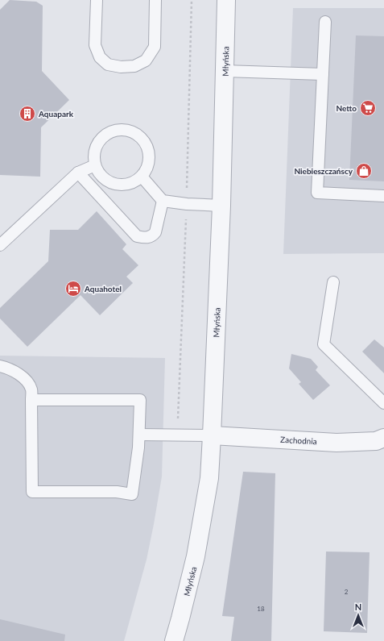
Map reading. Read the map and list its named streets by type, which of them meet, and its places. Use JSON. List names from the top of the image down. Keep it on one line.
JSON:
{"streets":{"street":["Młyńska","Zachodnia"]},"crossings":[["Młyńska","Zachodnia"]],"places":{"supermarket":["Netto"],"building":["Aquapark"],"shop":["Niebieszczańscy"],"hotel":["Aquahotel"]},"house_numbers":["2","18"],"north":"top"}
